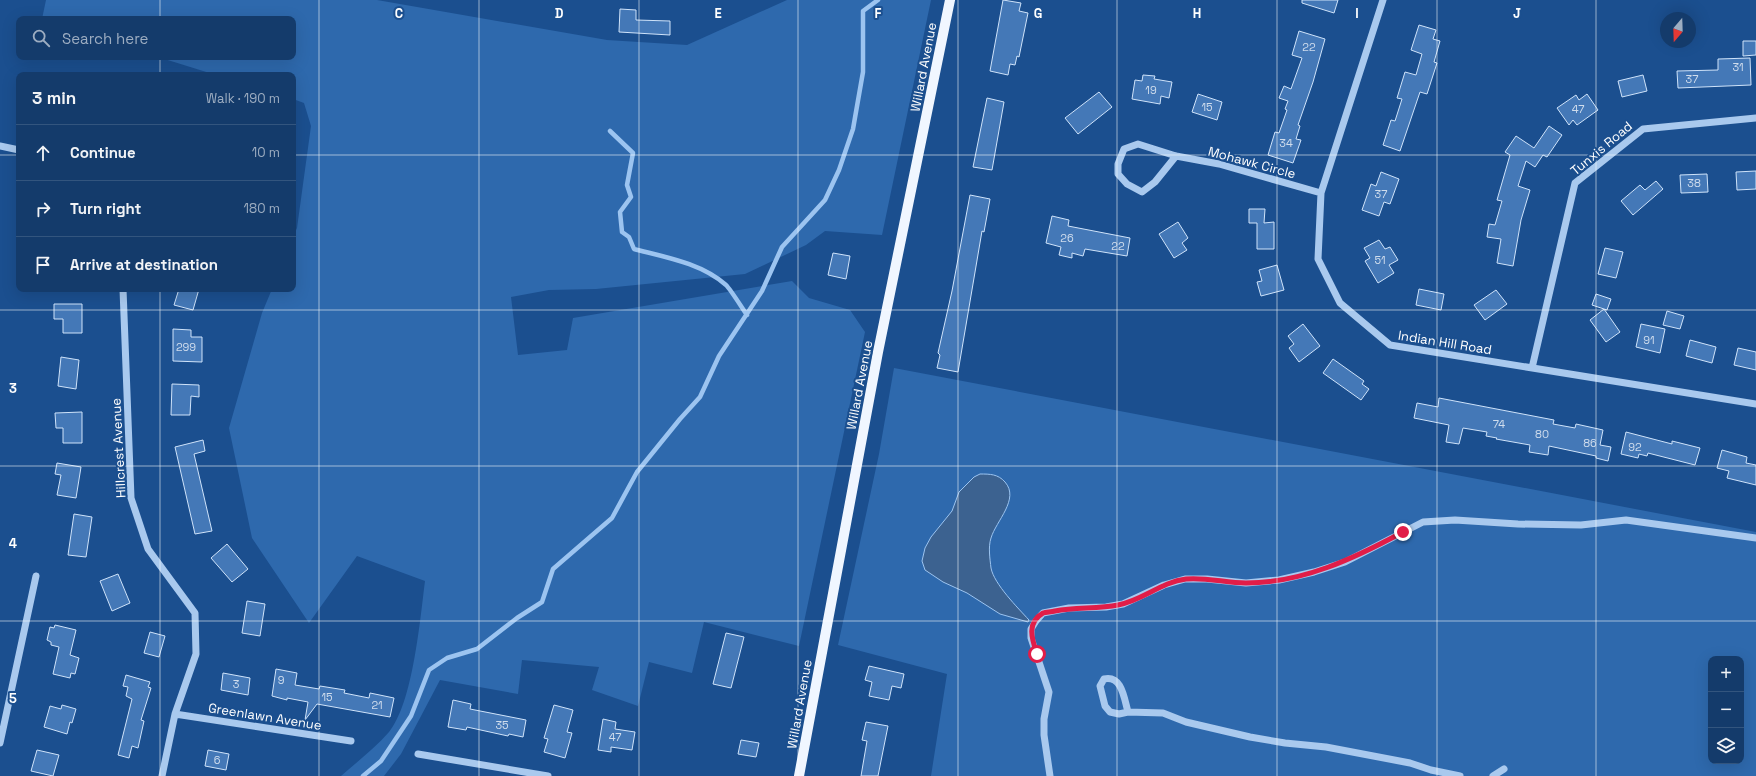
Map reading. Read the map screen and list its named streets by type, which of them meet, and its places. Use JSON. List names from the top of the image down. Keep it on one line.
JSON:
{"streets":{"main road":["Willard Avenue"],"street":["Tunxis Road","Mohawk Circle","Indian Hill Road","Hillcrest Avenue","Greenlawn Avenue"]},"crossings":[["Tunxis Road","Indian Hill Road"],["Mohawk Circle","Indian Hill Road"],["Hillcrest Avenue","Greenlawn Avenue"]],"house_numbers":["22","31","37","19","15","47","34","38","37","26","22","51","91","299","74","80","86","92","9","3","15","21","35","47","6"],"north":"bottom","page":{"search":"Search here","heading":["3 min","Walk · 190 m"],"list":[["Continue","10 m"],["Turn right","180 m"],"Arrive at destination"],"map_buttons":["+","−"]},"grid":{"columns":["C","D","E","F","G","H","I","J"],"rows":["3","4","5"]}}
